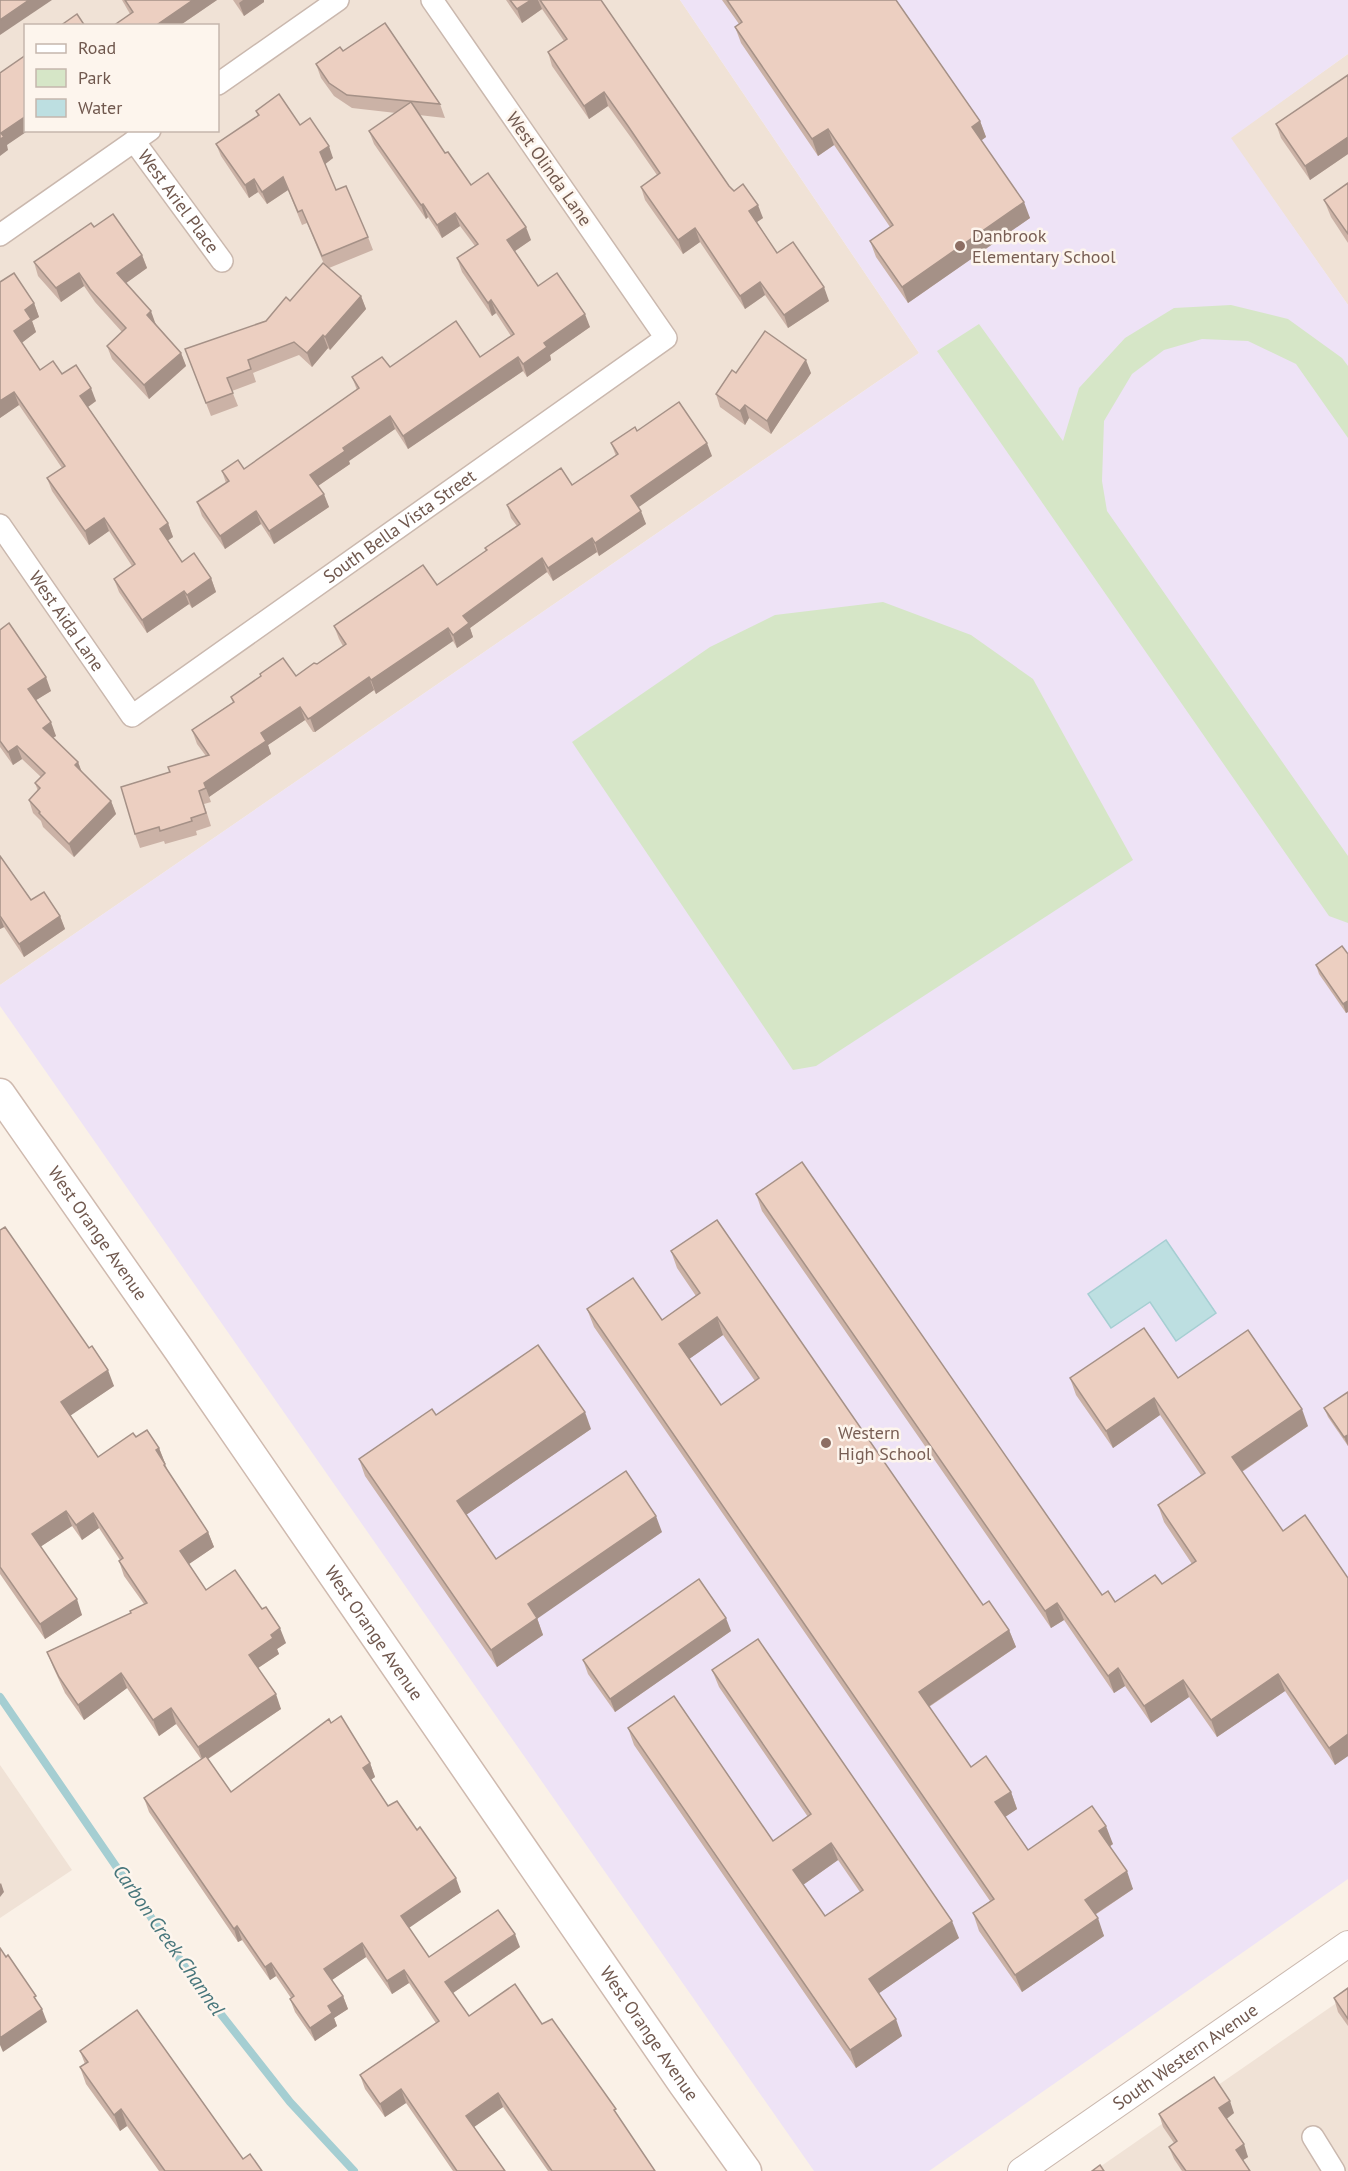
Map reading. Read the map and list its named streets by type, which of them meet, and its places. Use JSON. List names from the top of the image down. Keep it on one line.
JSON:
{"streets":{"main road":["West Orange Avenue"],"street":["West Olinda Lane","West Ariel Place","South Bella Vista Street","West Aida Lane","South Western Avenue"]},"crossings":[["West Olinda Lane","South Bella Vista Street"],["South Bella Vista Street","West Aida Lane"]],"water":["Carbon Creek Channel"],"places":["Danbrook Elementary School","Western High School"],"legend":["Road","Park","Water"]}
